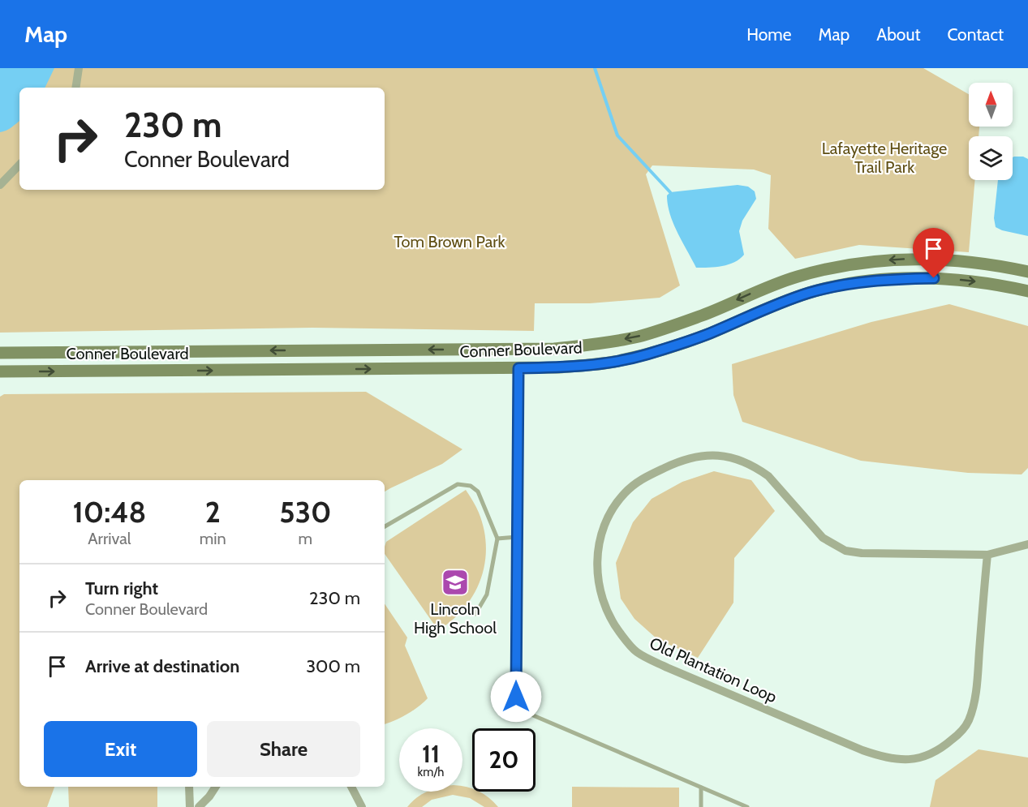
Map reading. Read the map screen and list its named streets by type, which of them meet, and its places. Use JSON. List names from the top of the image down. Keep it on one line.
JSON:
{"streets":{"main road":["Conner Boulevard"],"street":["Old Plantation Loop"]},"parks":["Lafayette Heritage Trail Park","Tom Brown Park"],"places":{"school or university":["Lincoln High School"]},"north":"top","page":{"header":"Map","nav":["Home","Map","About","Contact"],"turn":["230 m","Conner Boulevard"],"eta":["10:48","Arrival","2","min","530","m"],"list":[{"name":"Turn right","note":"Conner Boulevard","value":"230 m"},{"name":"Arrive at destination","value":"300 m"}],"buttons":["Exit","Share"],"speed":"11 km/h","limit":"20"}}
